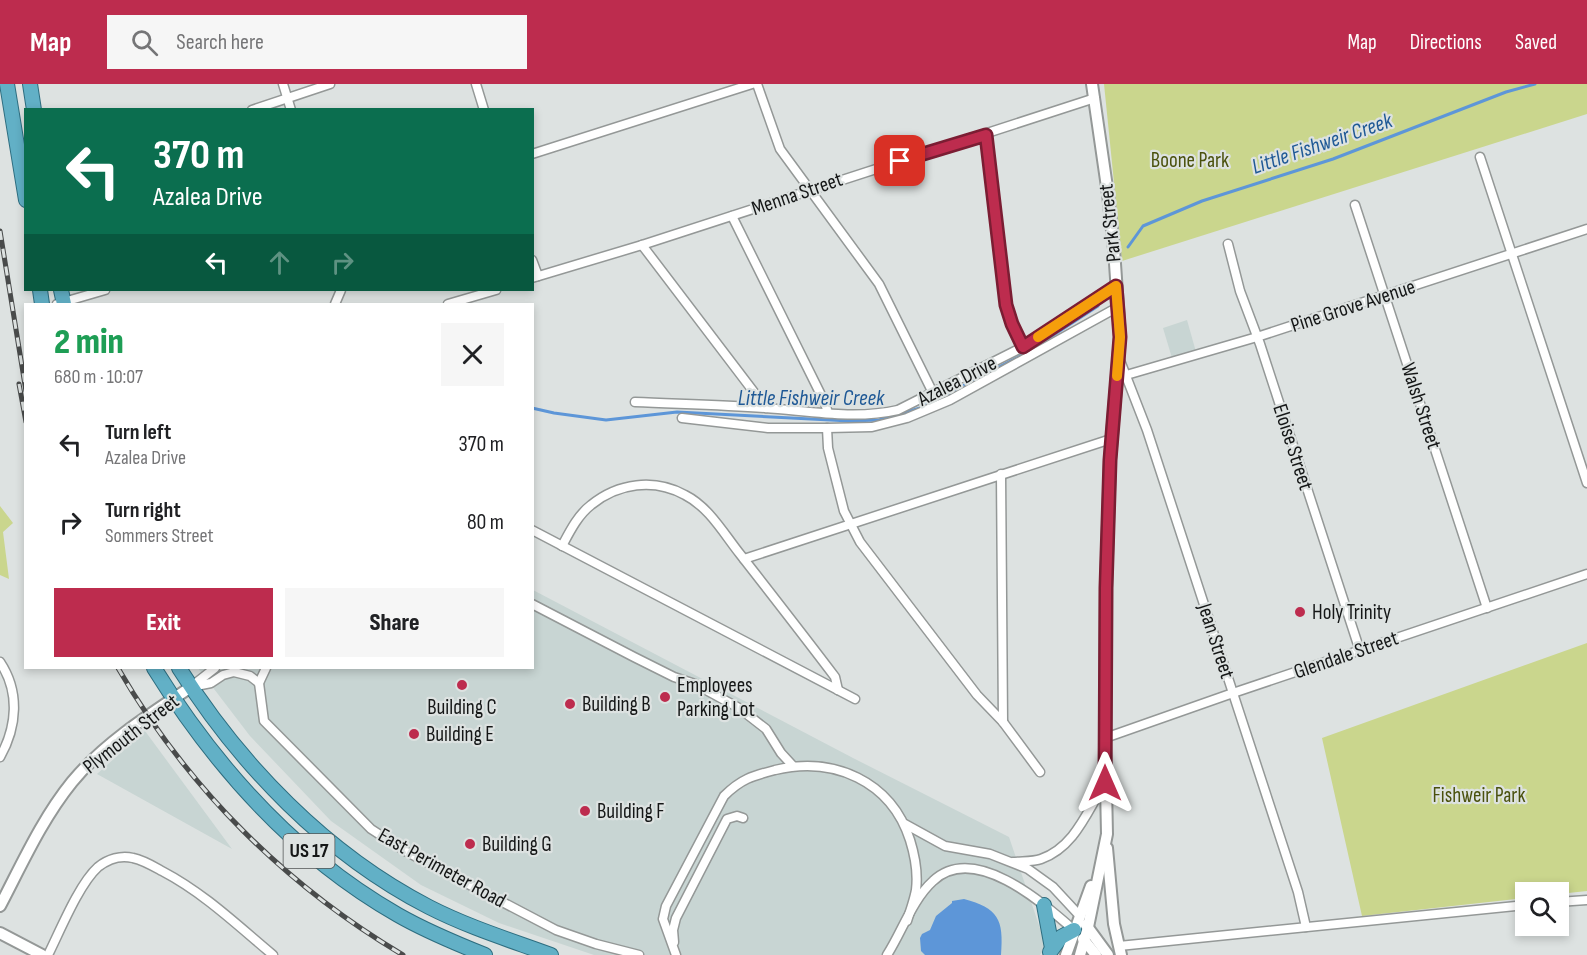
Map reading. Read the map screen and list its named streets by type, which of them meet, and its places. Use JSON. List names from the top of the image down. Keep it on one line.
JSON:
{"streets":{"highway":["US 17"],"street":["Menna Street","Park Street","Pine Grove Avenue","Azalea Drive","Walsh Street","Eloise Street","Jean Street","Glendale Street","Plymouth Street","East Perimeter Road"]},"crossings":[["Menna Street","Park Street"],["Park Street","Pine Grove Avenue"],["Park Street","Azalea Drive"],["Park Street","Jean Street"],["Park Street","Glendale Street"],["Pine Grove Avenue","Walsh Street"],["Pine Grove Avenue","Eloise Street"],["Pine Grove Avenue","Jean Street"],["Walsh Street","Glendale Street"],["Eloise Street","Glendale Street"],["Jean Street","Glendale Street"],["Plymouth Street","US 17"]],"water":["Little Fishweir Creek"],"parks":["Boone Park","Fishweir Park"],"places":["Holy Trinity","Building C","Employees Parking Lot","Building B","Building E","Building F","Building G"],"page":{"header":"Map","search":"Search here","nav":["Map","Directions","Saved"],"turn":["370 m","Azalea Drive"],"heading":["2 min","680 m · 10:07"],"list":[{"name":"Turn left","note":"Azalea Drive","value":"370 m"},{"name":"Turn right","note":"Sommers Street","value":"80 m"}],"buttons":["Exit","Share"]}}
